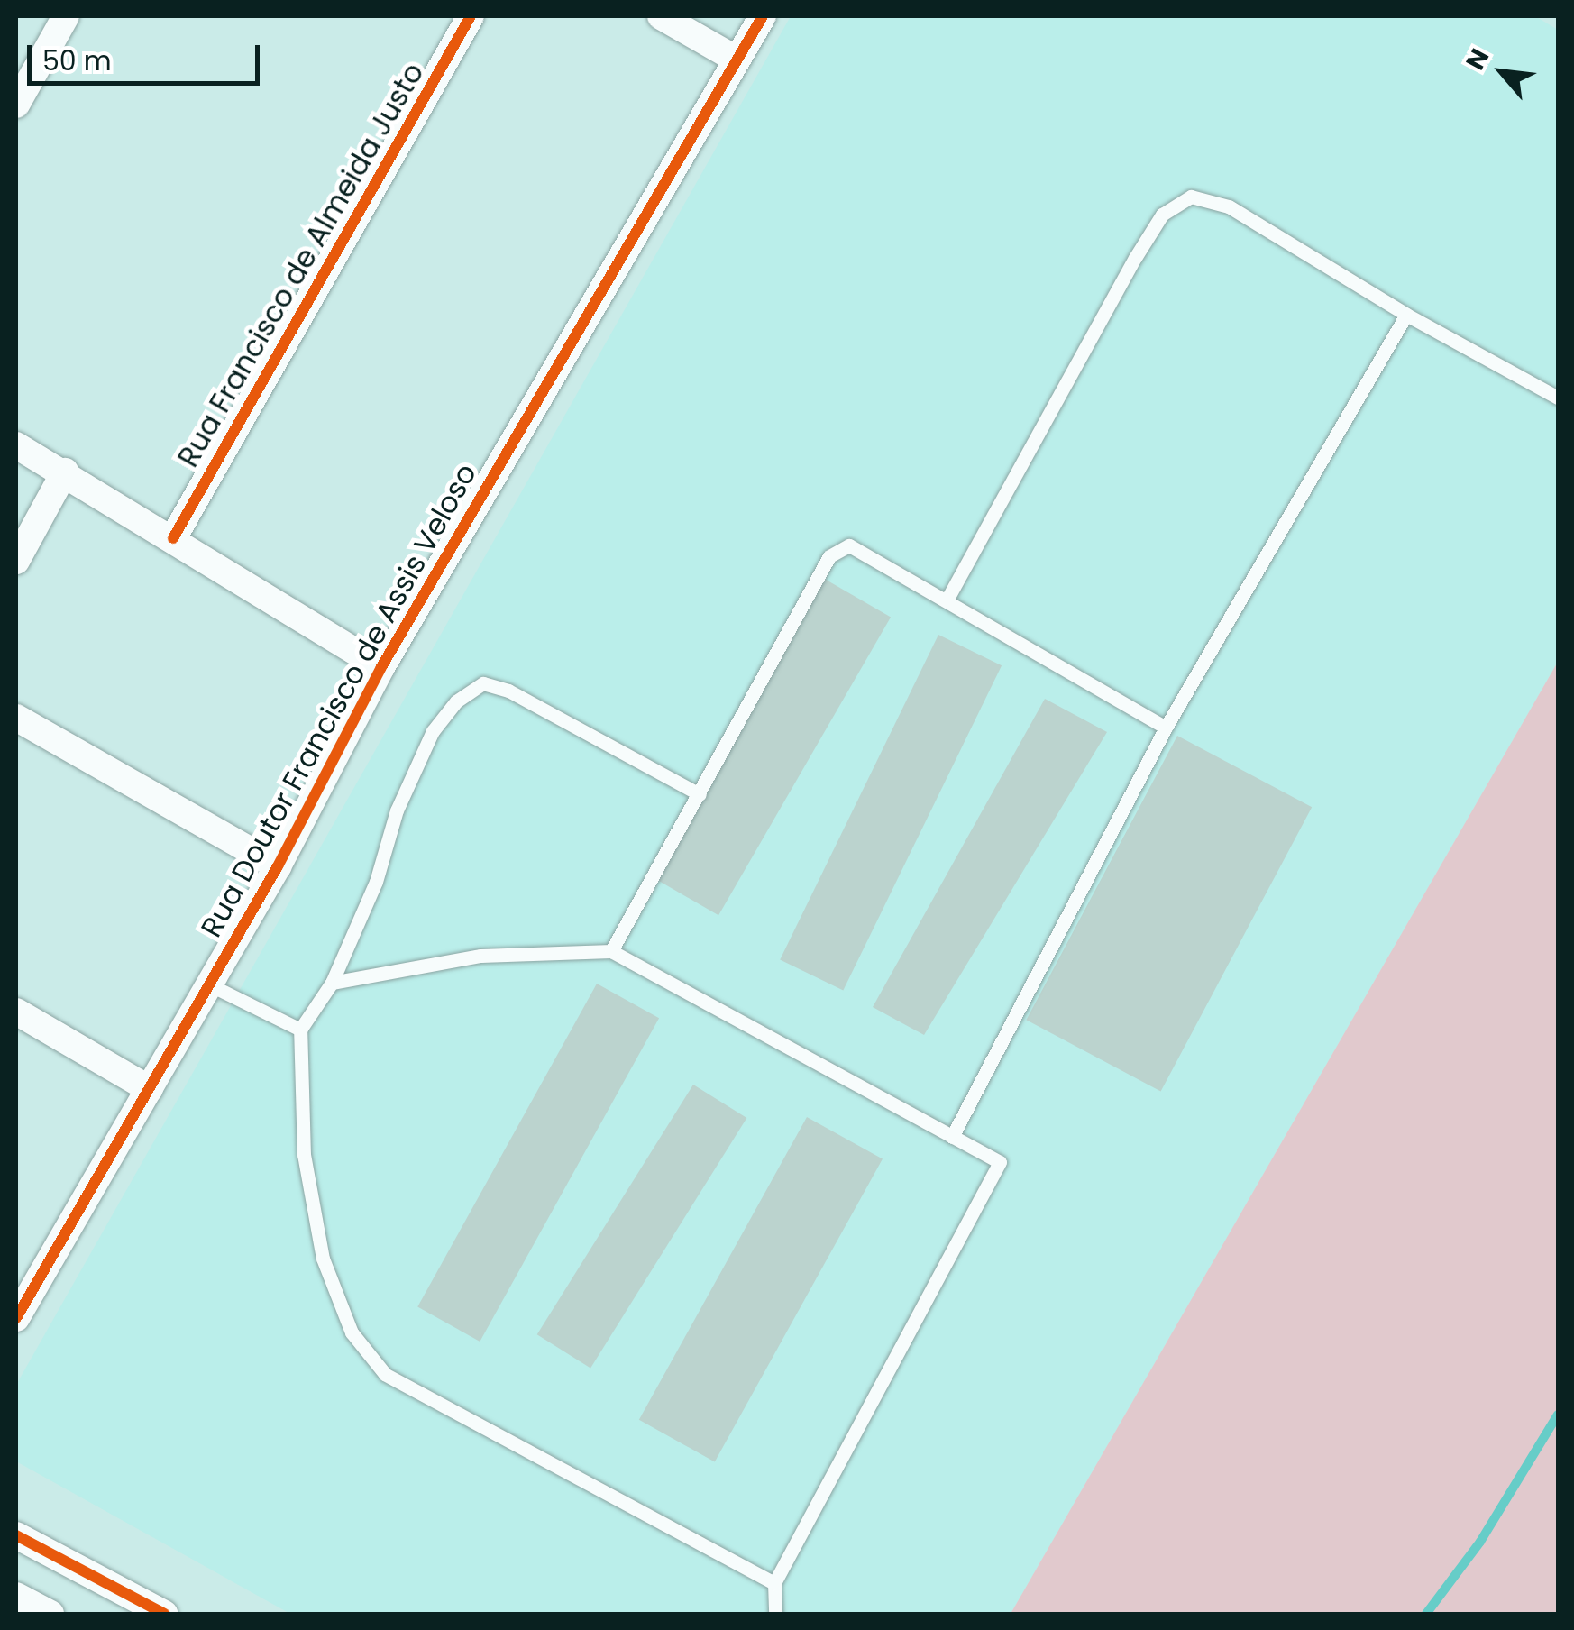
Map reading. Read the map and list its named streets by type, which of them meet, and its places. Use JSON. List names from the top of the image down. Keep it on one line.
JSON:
{"streets":{"street":["Rua Francisco de Almeida Justo","Rua Doutor Francisco de Assis Veloso"]},"scale_bar":"50 m","north":"top left"}
